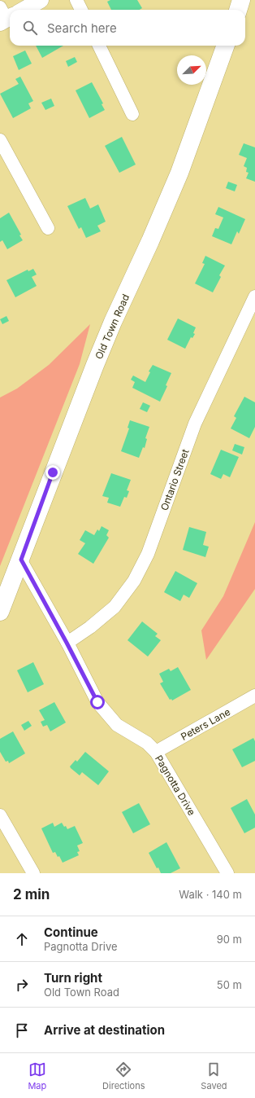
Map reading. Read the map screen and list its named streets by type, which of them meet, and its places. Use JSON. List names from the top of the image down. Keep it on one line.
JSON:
{"streets":{"main road":["Old Town Road"],"street":["Ontario Street","Peters Lane","Pagnotta Drive"]},"crossings":[["Old Town Road","Pagnotta Drive"],["Ontario Street","Pagnotta Drive"],["Peters Lane","Pagnotta Drive"]],"north":"top right","page":{"search":"Search here","heading":["2 min","Walk · 140 m"],"list":[["Continue","Pagnotta Drive","90 m"],["Turn right","Old Town Road","50 m"],"Arrive at destination"],"nav":["Map","Directions","Saved"]}}
